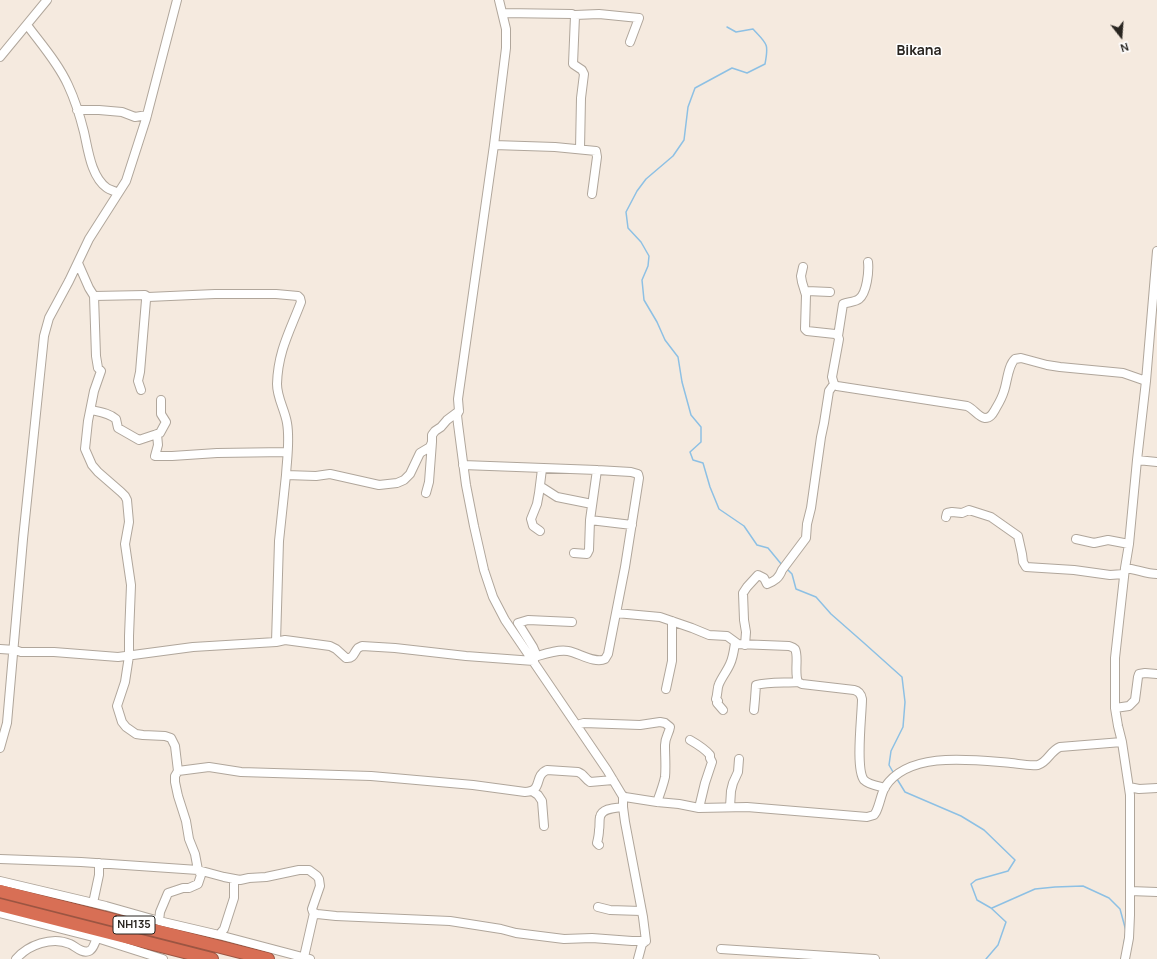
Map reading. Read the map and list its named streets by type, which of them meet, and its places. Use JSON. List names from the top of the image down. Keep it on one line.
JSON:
{"streets":{"highway":["NH135"]},"districts":["Bikana"],"north":"bottom"}
